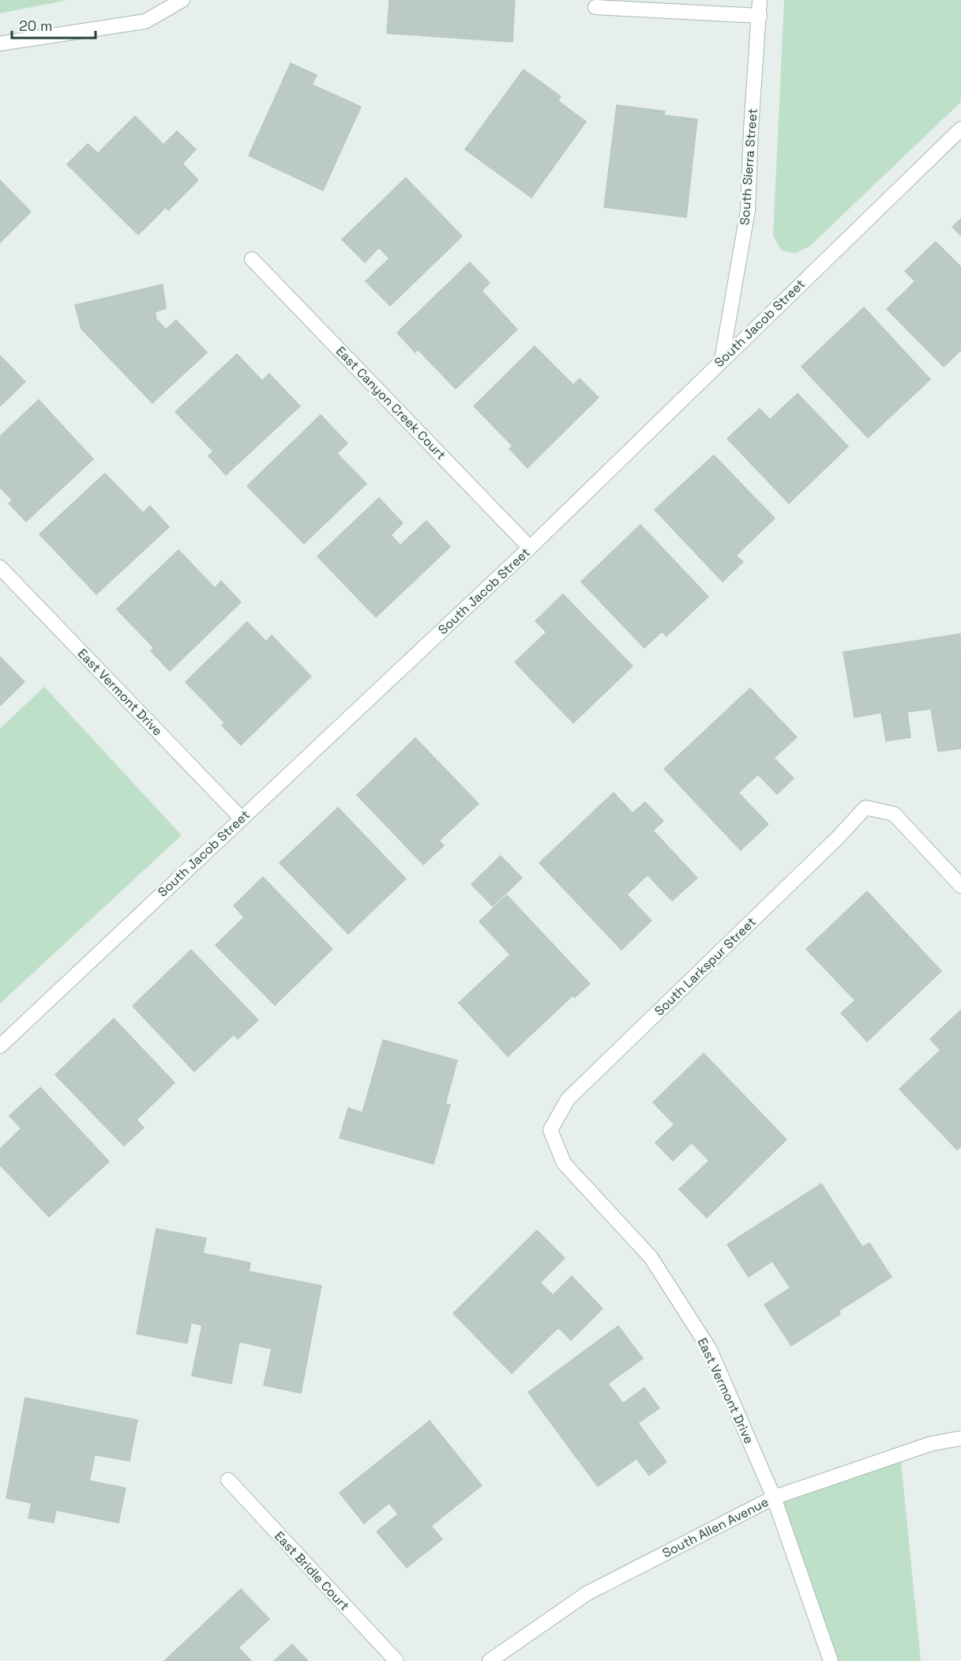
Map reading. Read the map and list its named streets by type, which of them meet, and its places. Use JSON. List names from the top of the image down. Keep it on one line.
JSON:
{"streets":{"street":["South Sierra Street","South Jacob Street","East Canyon Creek Court","East Vermont Drive","South Larkspur Street","South Allen Avenue","East Bridle Court"]},"crossings":[["South Sierra Street","South Jacob Street"],["South Jacob Street","East Canyon Creek Court"],["South Jacob Street","East Vermont Drive"],["East Vermont Drive","South Larkspur Street"],["East Vermont Drive","South Allen Avenue"]],"scale_bar":"20 m"}
